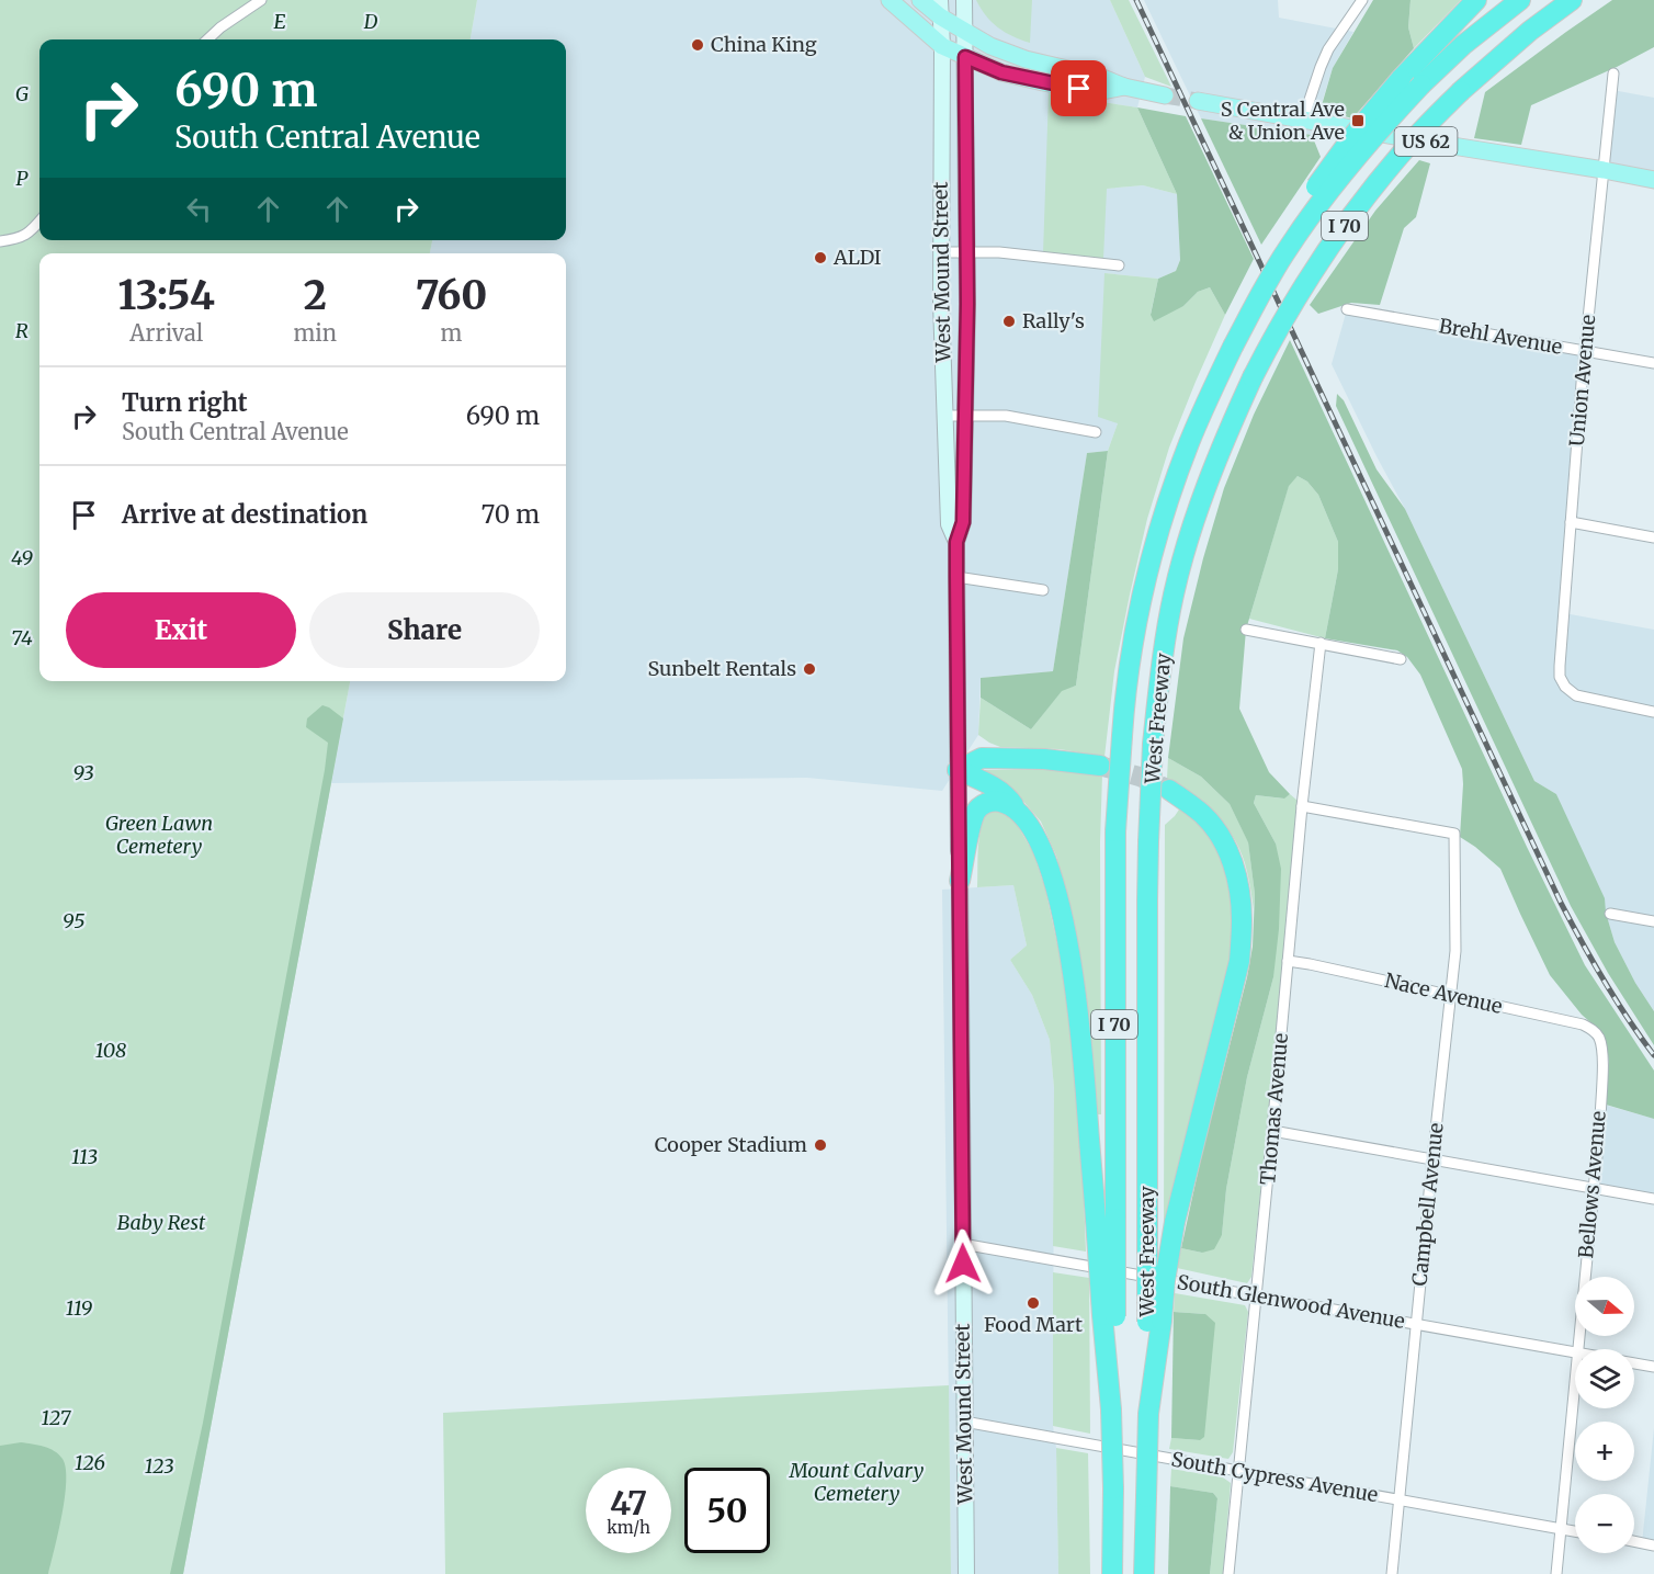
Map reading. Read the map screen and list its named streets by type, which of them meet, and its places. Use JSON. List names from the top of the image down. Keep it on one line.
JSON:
{"streets":{"highway":["I 70","West Freeway"],"main road":["US 62","West Mound Street"],"street":["Brehl Avenue","Union Avenue","Nace Avenue","Thomas Avenue","Bellows Avenue","Campbell Avenue","South Glenwood Avenue","South Cypress Avenue"]},"crossings":[["US 62","Union Avenue"],["West Mound Street","South Glenwood Avenue"],["West Mound Street","South Cypress Avenue"],["Brehl Avenue","Union Avenue"],["Nace Avenue","Thomas Avenue"],["Nace Avenue","Bellows Avenue"],["Nace Avenue","Campbell Avenue"],["Thomas Avenue","Campbell Avenue"],["Thomas Avenue","South Glenwood Avenue"],["Thomas Avenue","South Cypress Avenue"],["Bellows Avenue","South Cypress Avenue"],["Campbell Avenue","South Glenwood Avenue"],["Campbell Avenue","South Cypress Avenue"]],"parks":["E","D","G","P","R","49","74","93","Green Lawn Cemetery","95","108","113","Baby Rest","119","127","126","123","Mount Calvary Cemetery"],"places":{"other":["China King","ALDI","Rally's","Sunbelt Rentals","Cooper Stadium","Food Mart"],"transit":["S Central Ave & Union Ave"]},"north":"right","page":{"turn":["690 m","South Central Avenue"],"eta":["13:54","Arrival","2","min","760","m"],"list":[{"name":"Turn right","note":"South Central Avenue","value":"690 m"},{"name":"Arrive at destination","value":"70 m"}],"buttons":["Exit","Share"],"map_buttons":["+","−"],"speed":"47 km/h","limit":"50"}}
